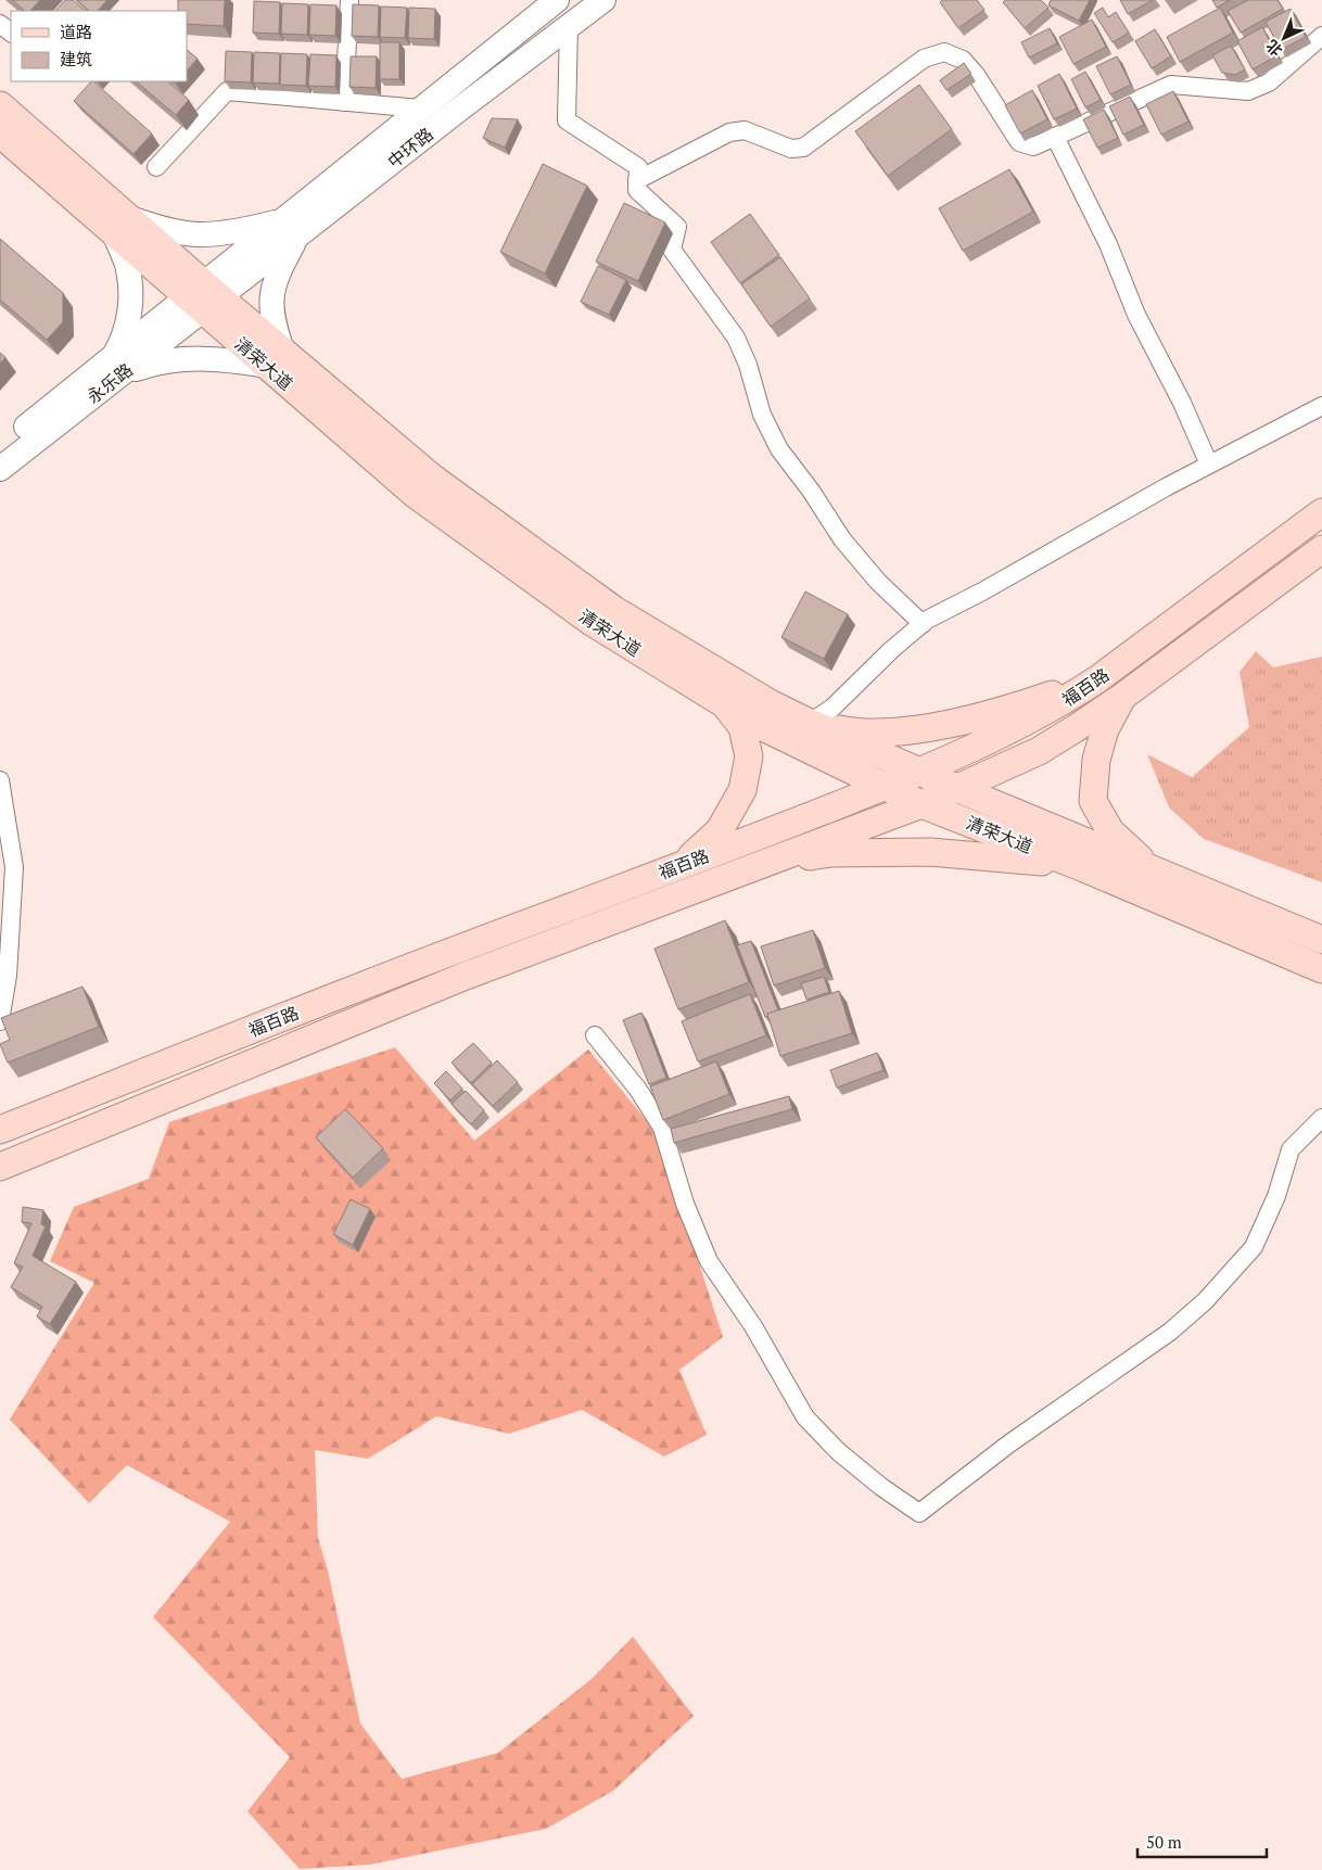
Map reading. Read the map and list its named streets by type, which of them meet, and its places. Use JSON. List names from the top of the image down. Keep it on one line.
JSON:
{"streets":{"main road":["清荣大道","福百路"],"street":["中环路","永乐路"]},"crossings":[["中环路","清荣大道"],["中环路","永乐路"],["清荣大道","永乐路"],["清荣大道","福百路"]],"legend":["道路","建筑"],"scale_bar":"50 m","north":"bottom left"}
